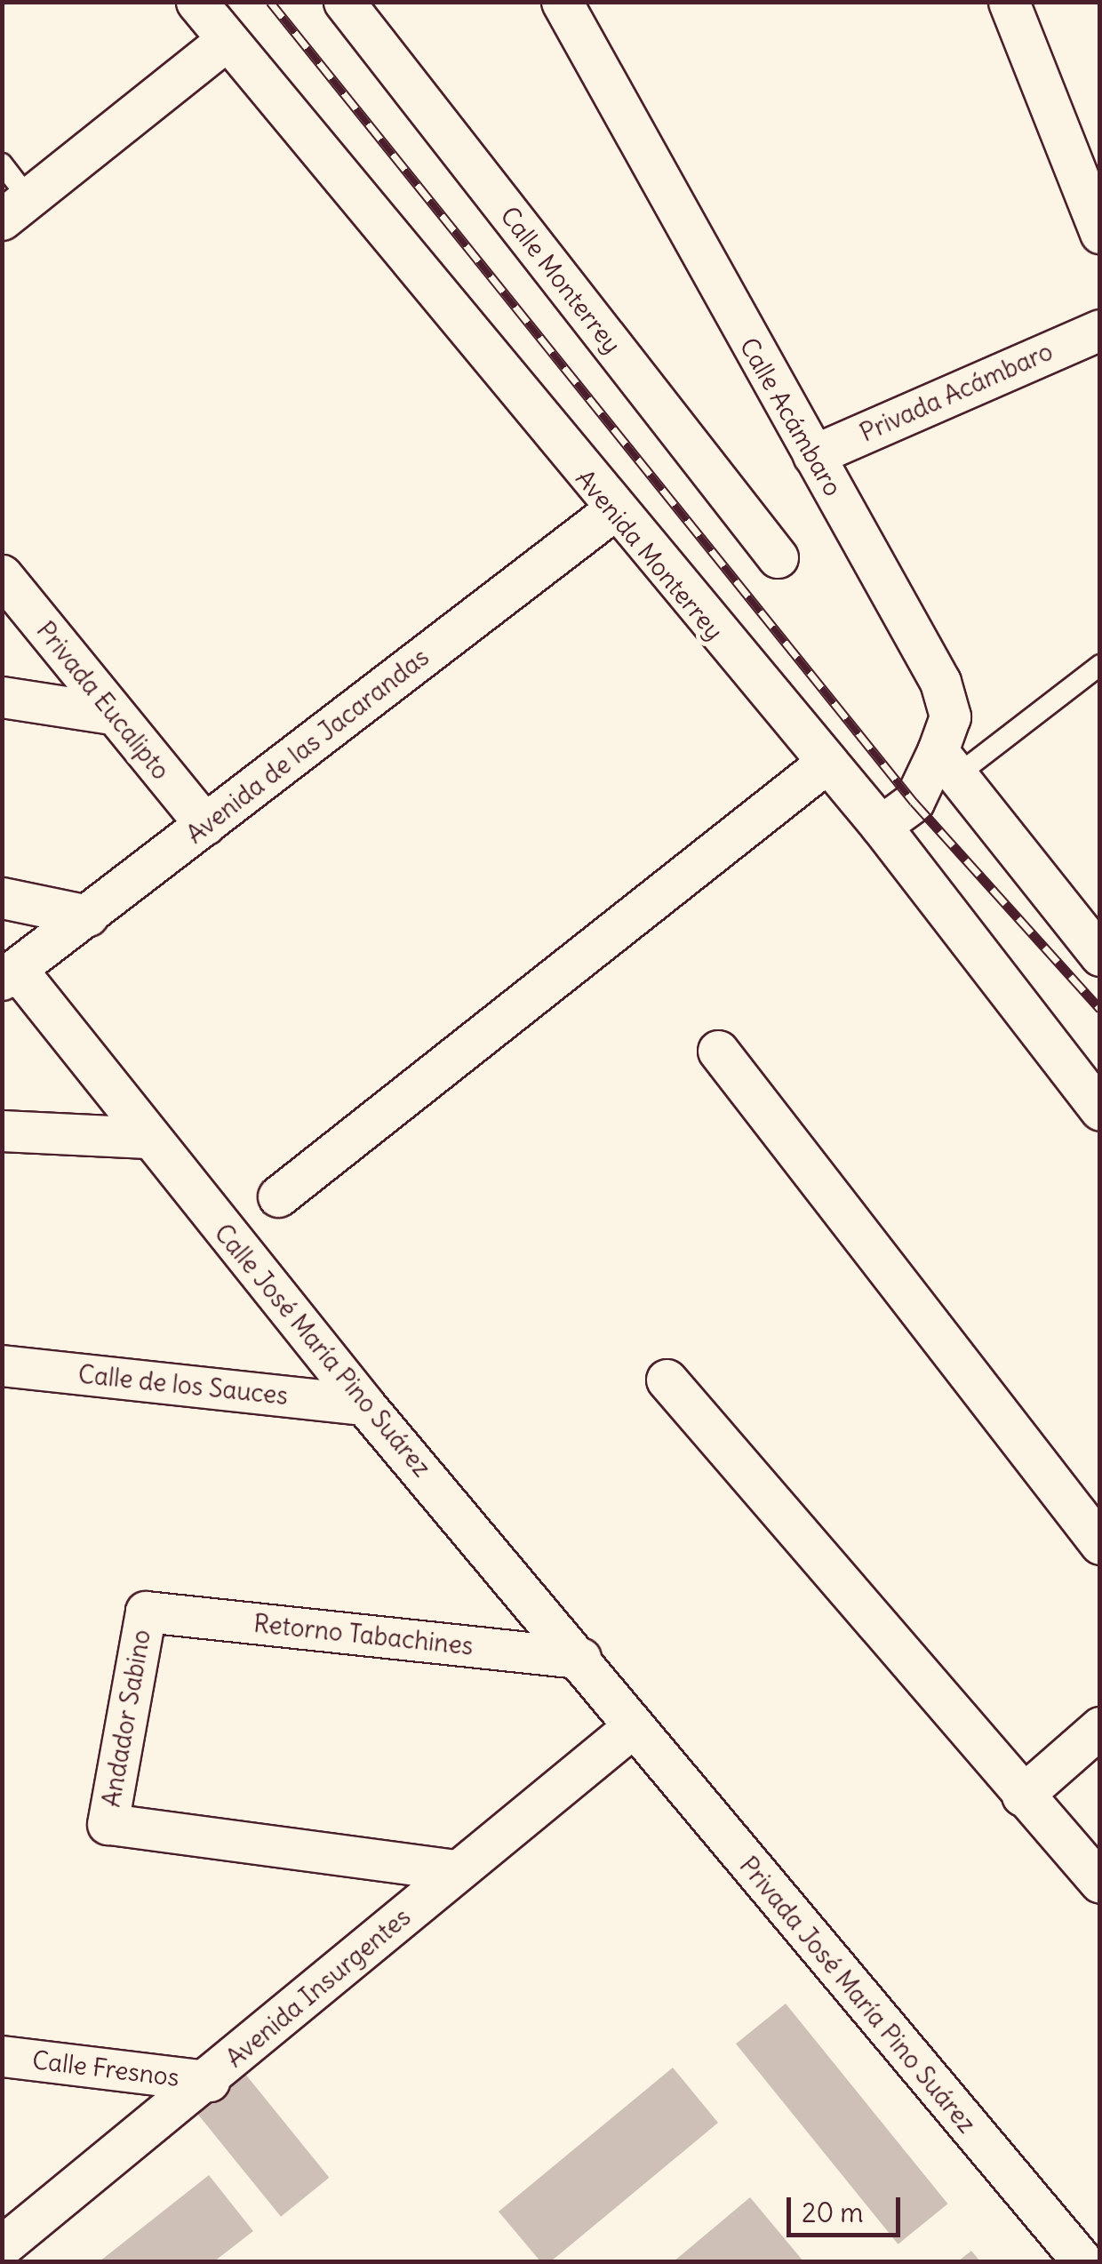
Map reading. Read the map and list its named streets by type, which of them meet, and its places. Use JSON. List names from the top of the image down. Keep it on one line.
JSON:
{"streets":{"street":["Calle Monterrey","Privada Acámbaro","Calle Acámbaro","Avenida Monterrey","Privada Eucalipto","Avenida de las Jacarandas","Calle José María Pino Suárez","Calle de los Sauces","Retorno Tabachines","Andador Sabino","Avenida Insurgentes","Privada José María Pino Suárez","Calle Fresnos"]},"crossings":[["Privada Acámbaro","Calle Acámbaro"],["Calle Acámbaro","Avenida Monterrey"],["Avenida Monterrey","Avenida de las Jacarandas"],["Privada Eucalipto","Avenida de las Jacarandas"],["Avenida de las Jacarandas","Calle José María Pino Suárez"],["Calle José María Pino Suárez","Calle de los Sauces"],["Calle José María Pino Suárez","Retorno Tabachines"],["Calle José María Pino Suárez","Avenida Insurgentes"],["Calle José María Pino Suárez","Privada José María Pino Suárez"],["Retorno Tabachines","Andador Sabino"],["Andador Sabino","Avenida Insurgentes"],["Avenida Insurgentes","Privada José María Pino Suárez"],["Avenida Insurgentes","Calle Fresnos"]],"scale_bar":"20 m"}
